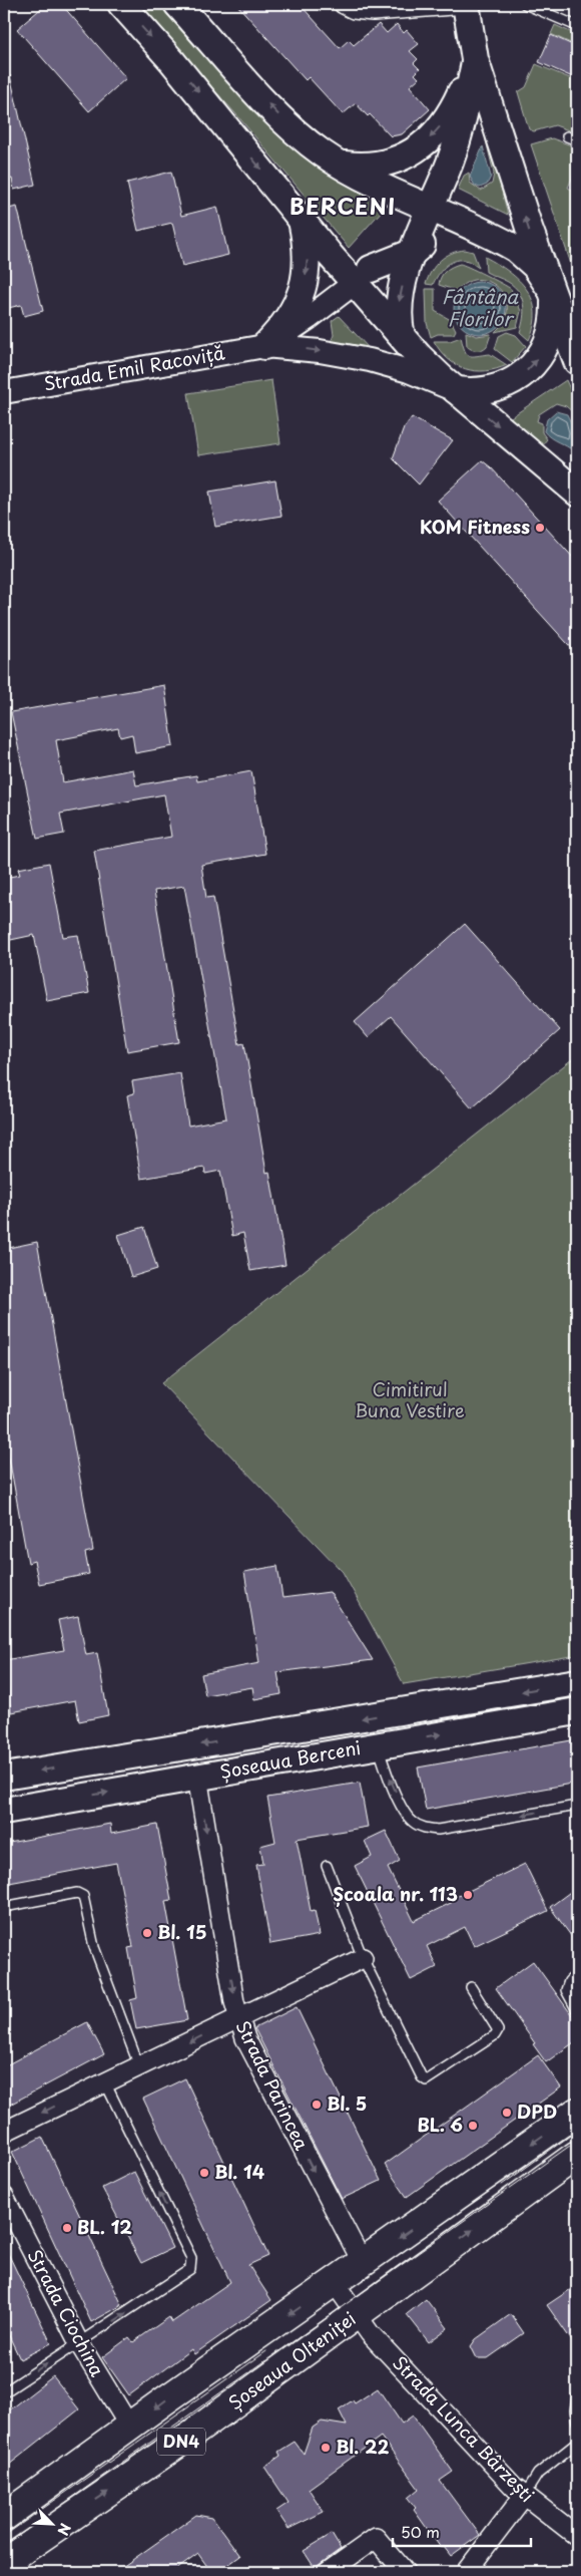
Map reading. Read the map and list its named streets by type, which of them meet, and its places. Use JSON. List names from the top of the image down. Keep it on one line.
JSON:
{"streets":{"main road":["Șoseaua Berceni","Șoseaua Olteniței","DN4"],"street":["Strada Emil Racoviță","Strada Parincea","Strada Ciochina","Strada Lunca Bârzești"]},"crossings":[["Șoseaua Berceni","Strada Parincea"],["Strada Parincea","DN4"],["Strada Ciochina","DN4"],["Șoseaua Olteniței","Strada Lunca Bârzești"],["Strada Lunca Bârzești","DN4"]],"one_way":["Strada Parincea"],"districts":["BERCENI"],"water":["Fântâna Florilor"],"parks":["Cimitirul Buna Vestire"],"places":["KOM Fitness","Școala nr. 113","Bl. 15","Bl. 5","DPD","BL. 6","Bl. 14","BL. 12","Bl. 22"],"scale_bar":"50 m","north":"bottom right"}
